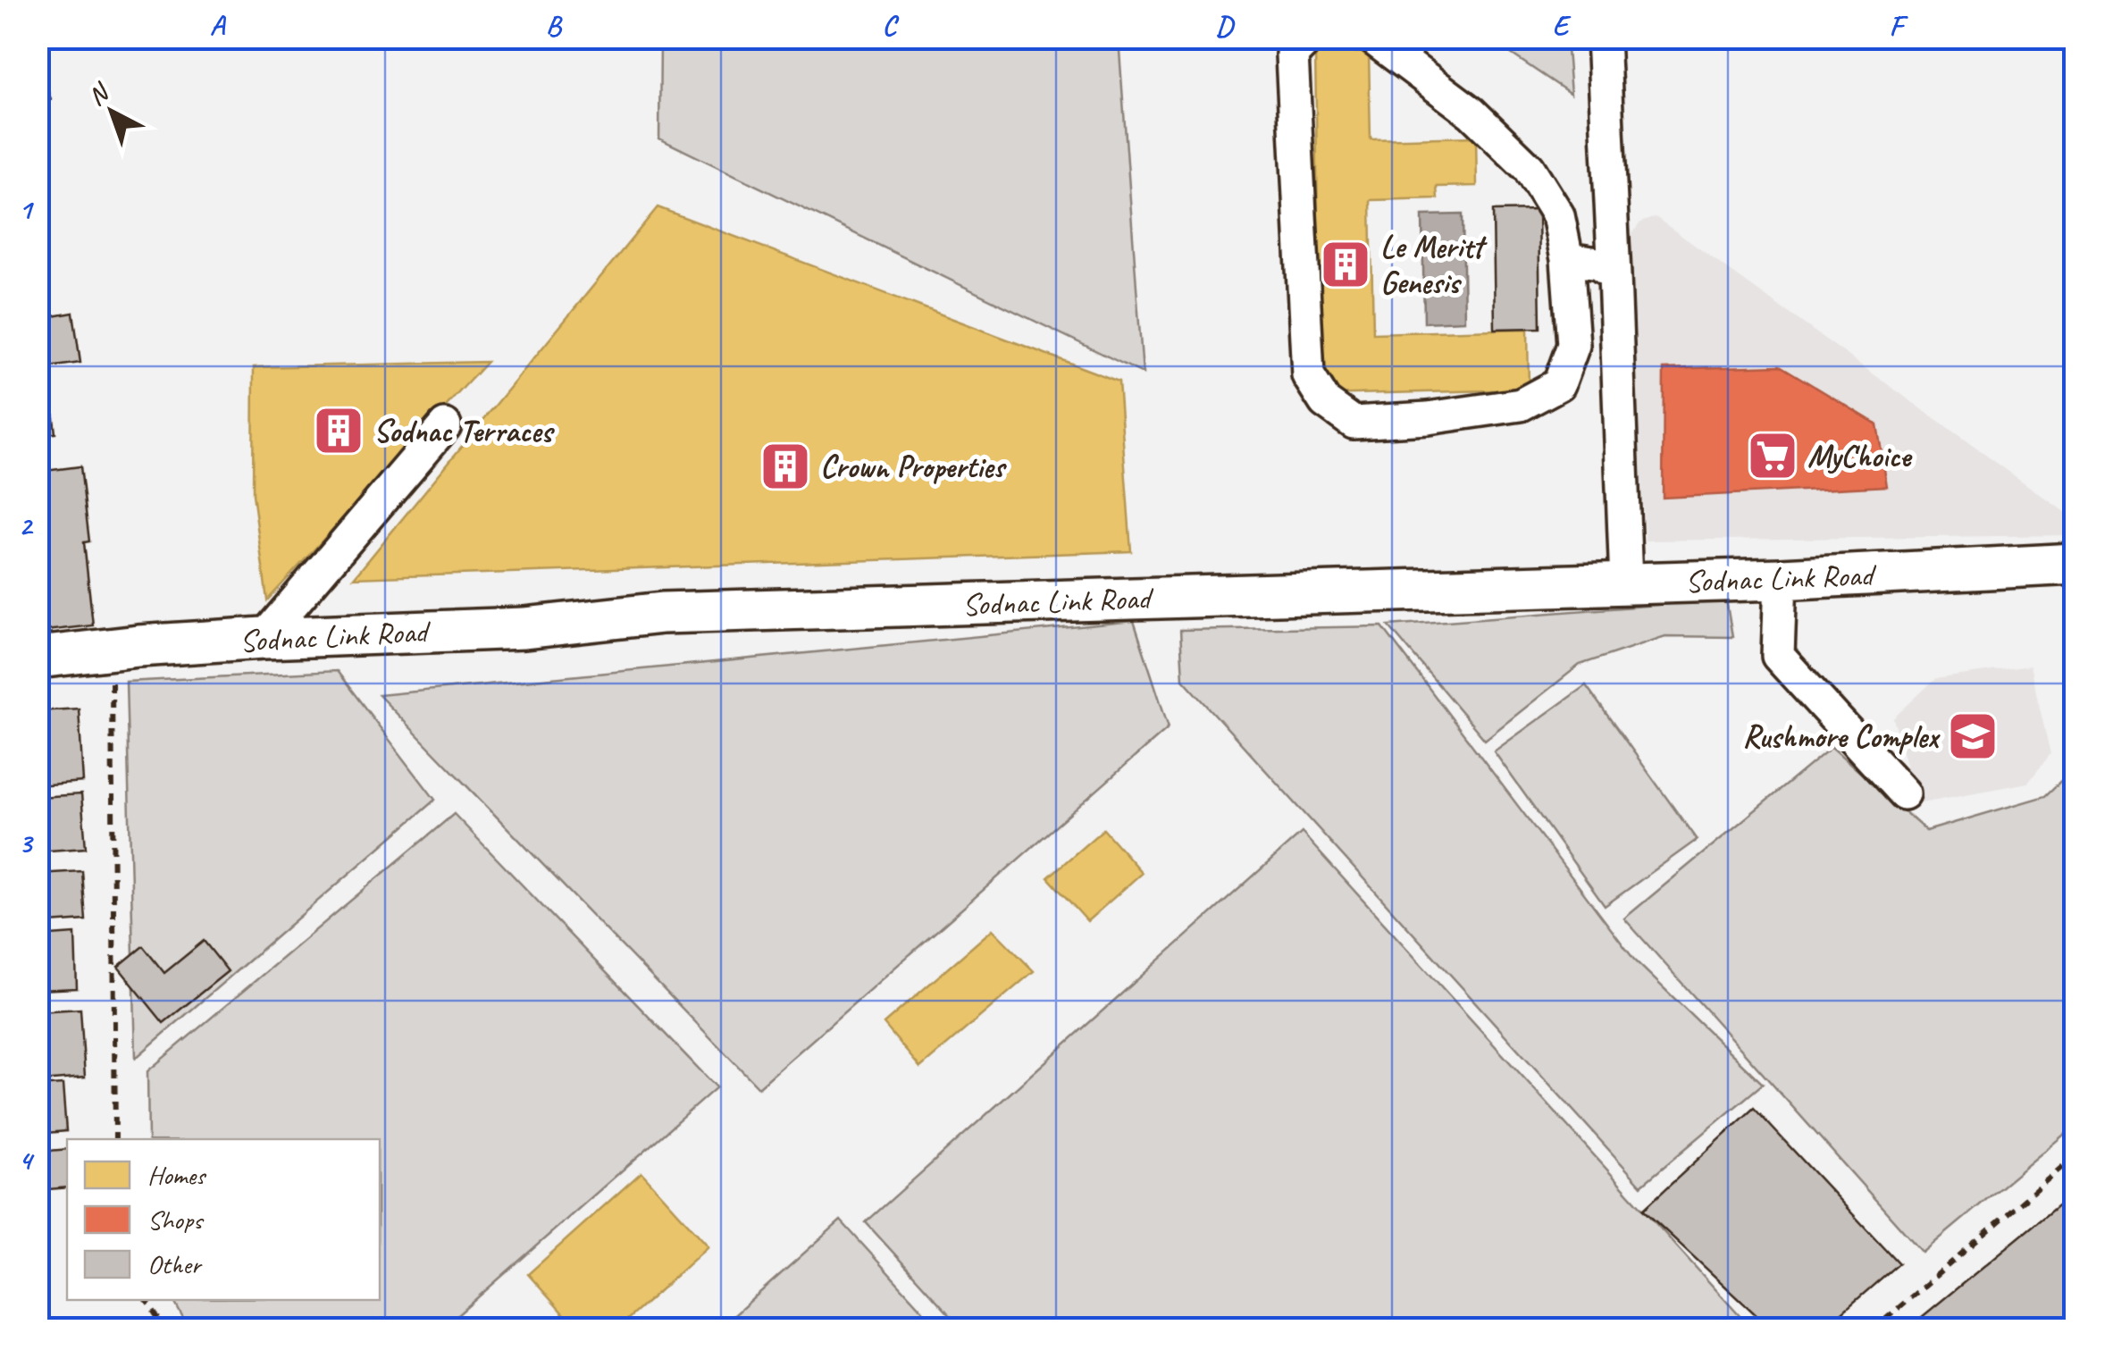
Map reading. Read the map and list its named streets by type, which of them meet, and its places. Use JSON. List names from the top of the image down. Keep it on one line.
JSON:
{"streets":{"main road":["Sodnac Link Road"]},"places":{"building":["Le Meritt Genesis","Sodnac Terraces","Crown Properties"],"supermarket":["MyChoice"],"school or university":["Rushmore Complex"]},"legend":["Homes","Shops","Other"],"north":"top left","grid":{"columns":["A","B","C","D","E","F"],"rows":["1","2","3","4"]}}
